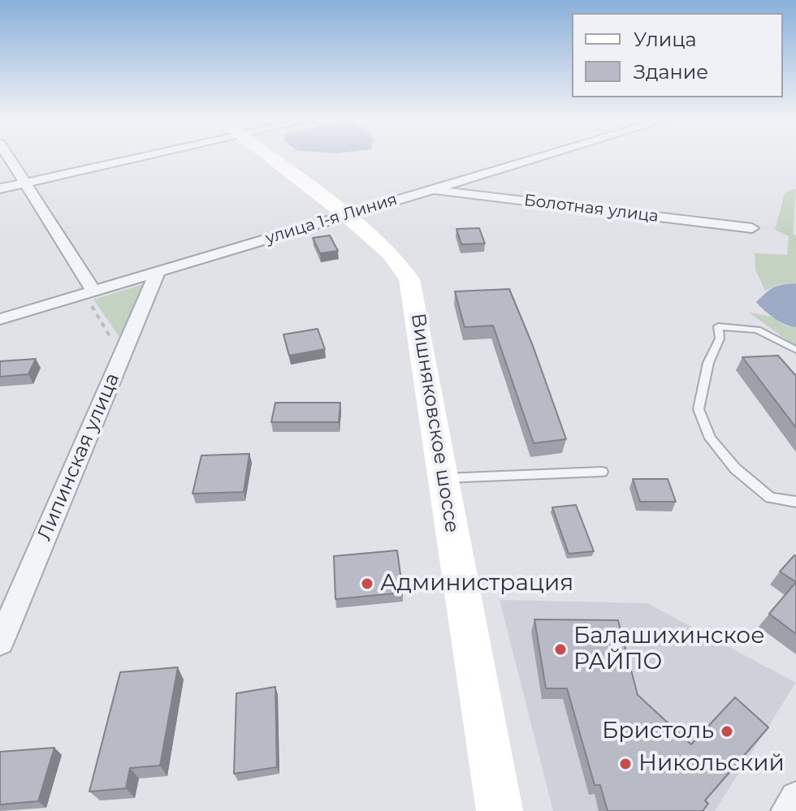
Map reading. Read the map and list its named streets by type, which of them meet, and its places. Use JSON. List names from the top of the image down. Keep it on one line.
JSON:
{"streets":{"street":["Болотная улица","улица 1-я Линия","Вишняковское шоссе","Липинская улица"]},"crossings":[["Болотная улица","улица 1-я Линия"],["улица 1-я Линия","Вишняковское шоссе"],["улица 1-я Линия","Липинская улица"]],"places":["Администрация","Балашихинское РАЙПО","Бристоль","Никольский"],"legend":["Улица","Здание"]}
